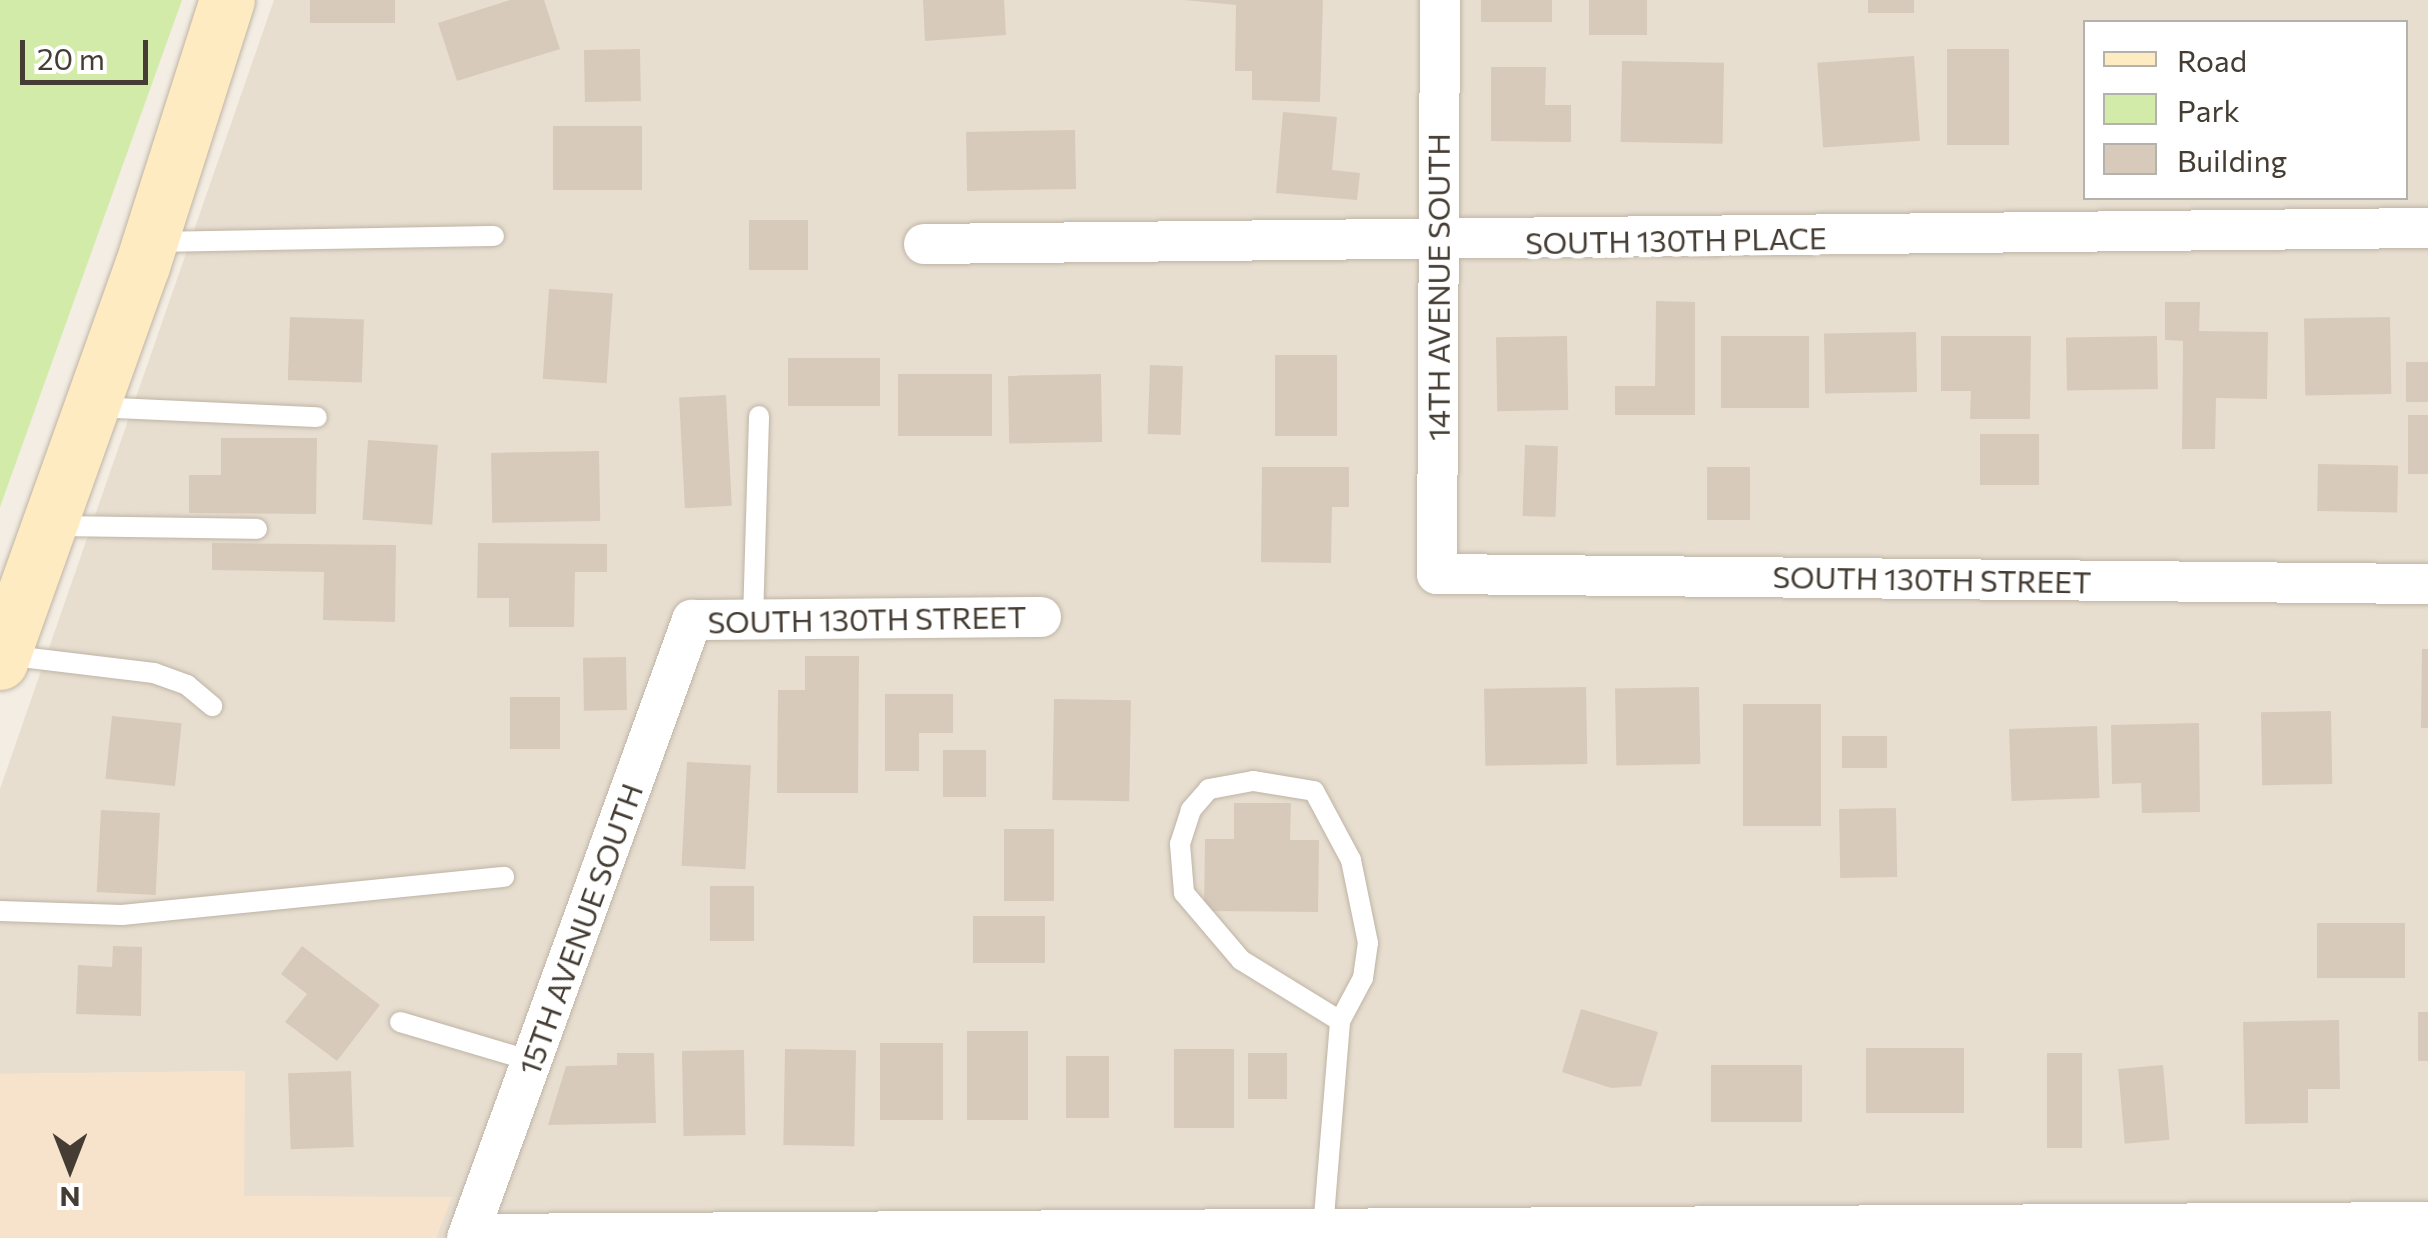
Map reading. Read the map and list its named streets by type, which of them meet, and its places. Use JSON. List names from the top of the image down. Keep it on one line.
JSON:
{"streets":{"street":["SOUTH 130TH PLACE","14TH AVENUE SOUTH","SOUTH 130TH STREET","15TH AVENUE SOUTH"]},"crossings":[["SOUTH 130TH PLACE","14TH AVENUE SOUTH"],["14TH AVENUE SOUTH","SOUTH 130TH STREET"],["SOUTH 130TH STREET","15TH AVENUE SOUTH"]],"legend":["Road","Park","Building"],"scale_bar":"20 m","north":"bottom"}
